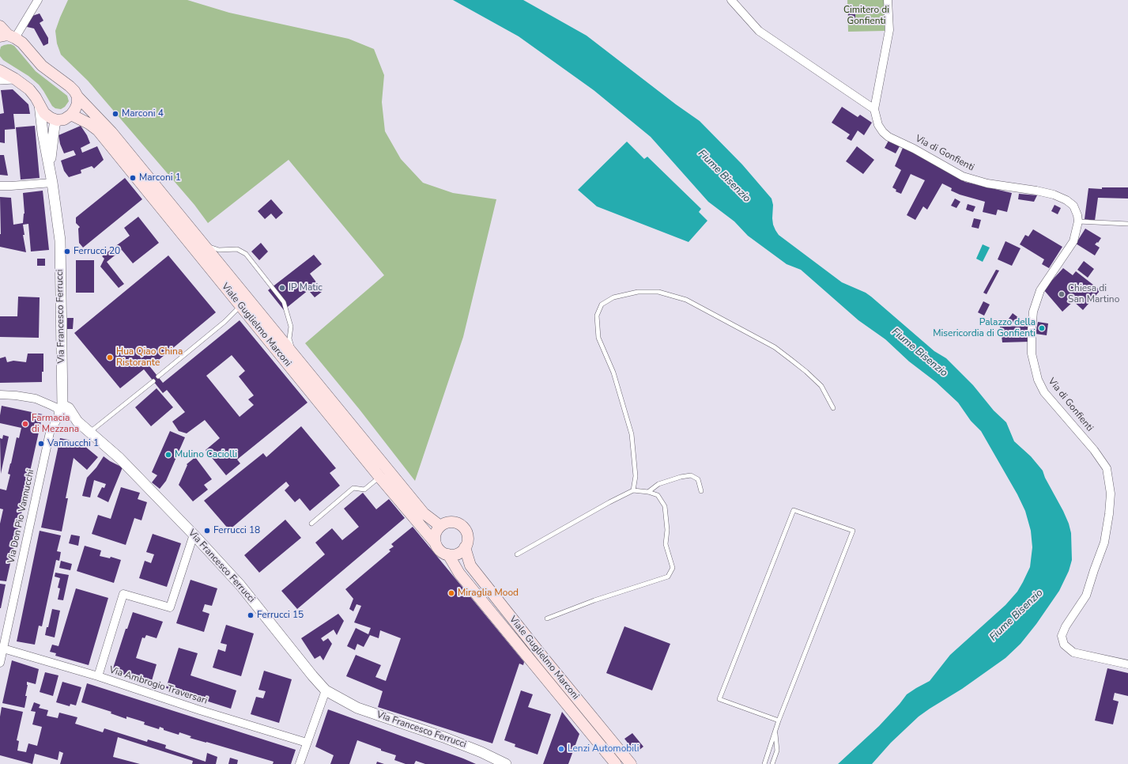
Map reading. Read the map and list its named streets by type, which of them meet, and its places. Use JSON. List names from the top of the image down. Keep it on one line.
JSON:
{"streets":{"main road":["Viale Guglielmo Marconi"],"street":["Via di Gonfienti","Via Francesco Ferrucci","Via Don Pio Vannucchi","Via Ambrogio Traversari"]},"crossings":[["Via Francesco Ferrucci","Via Don Pio Vannucchi"],["Via Don Pio Vannucchi","Via Ambrogio Traversari"]],"water":["Fiume Bisenzio"],"parks":["Cimitero di Gonfienti"],"places":["Marconi 4","Marconi 1","Ferrucci 20","IP Matic","Chiesa di San Martino","Palazzo della Misericordia di Gonfienti","Hua Qiao China Ristorante","Farmacia di Mezzana","Vannucchi 1","Mulino Caciolli","Ferrucci 18","Miraglia Mood","Ferrucci 15","Lenzi Automobili"]}
